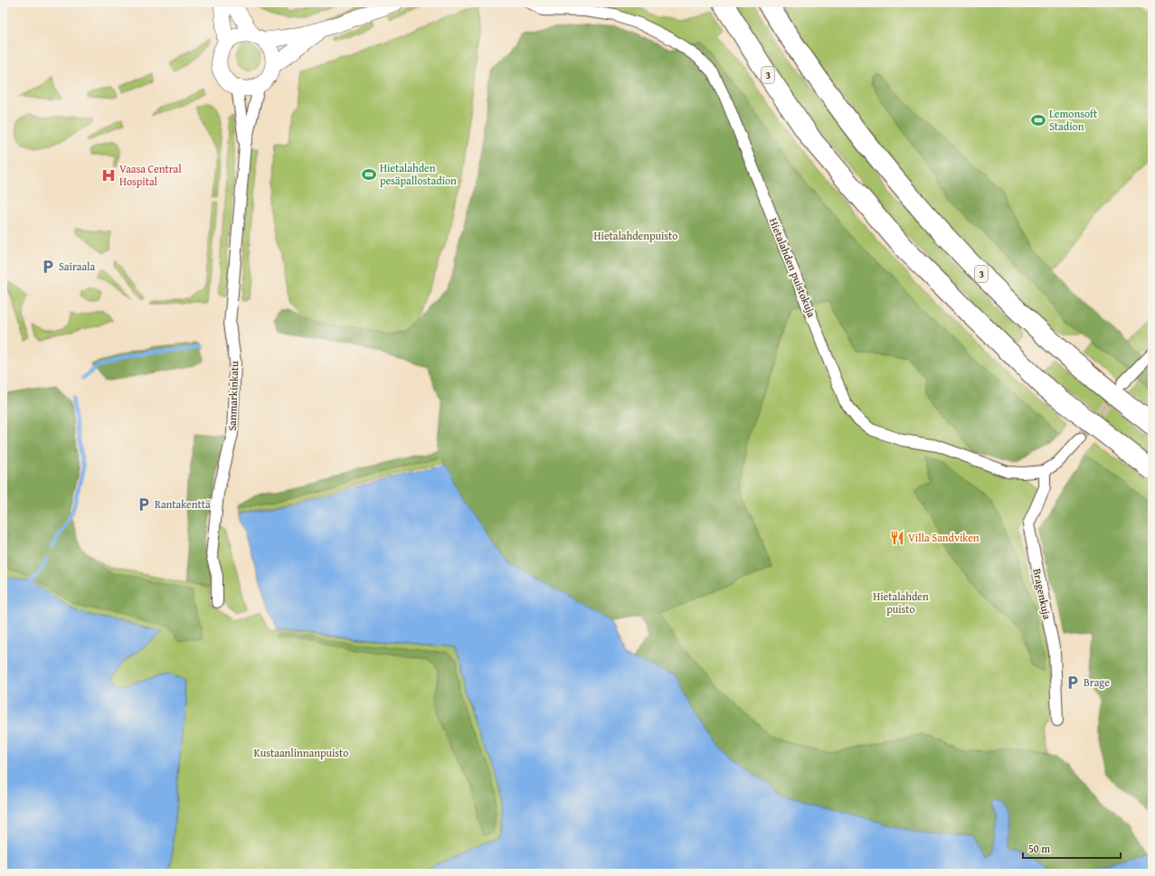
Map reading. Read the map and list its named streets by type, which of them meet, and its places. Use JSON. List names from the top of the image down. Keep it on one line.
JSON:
{"streets":{"highway":["3"],"street":["Hietalahden puistokuja","Sanmarkinkatu","Bragenkuja"]},"crossings":[["Hietalahden puistokuja","Bragenkuja"]],"parks":["Hietalahdenpuisto","Hietalahden puisto","Kustaanlinnanpuisto"],"places":{"sports":["Lemonsoft Stadion","Hietalahden pesäpallostadion"],"hospital":["Vaasa Central Hospital"],"parking":["Sairaala","Rantakenttä","Brage"],"restaurant":["Villa Sandviken"]},"scale_bar":"50 m"}
